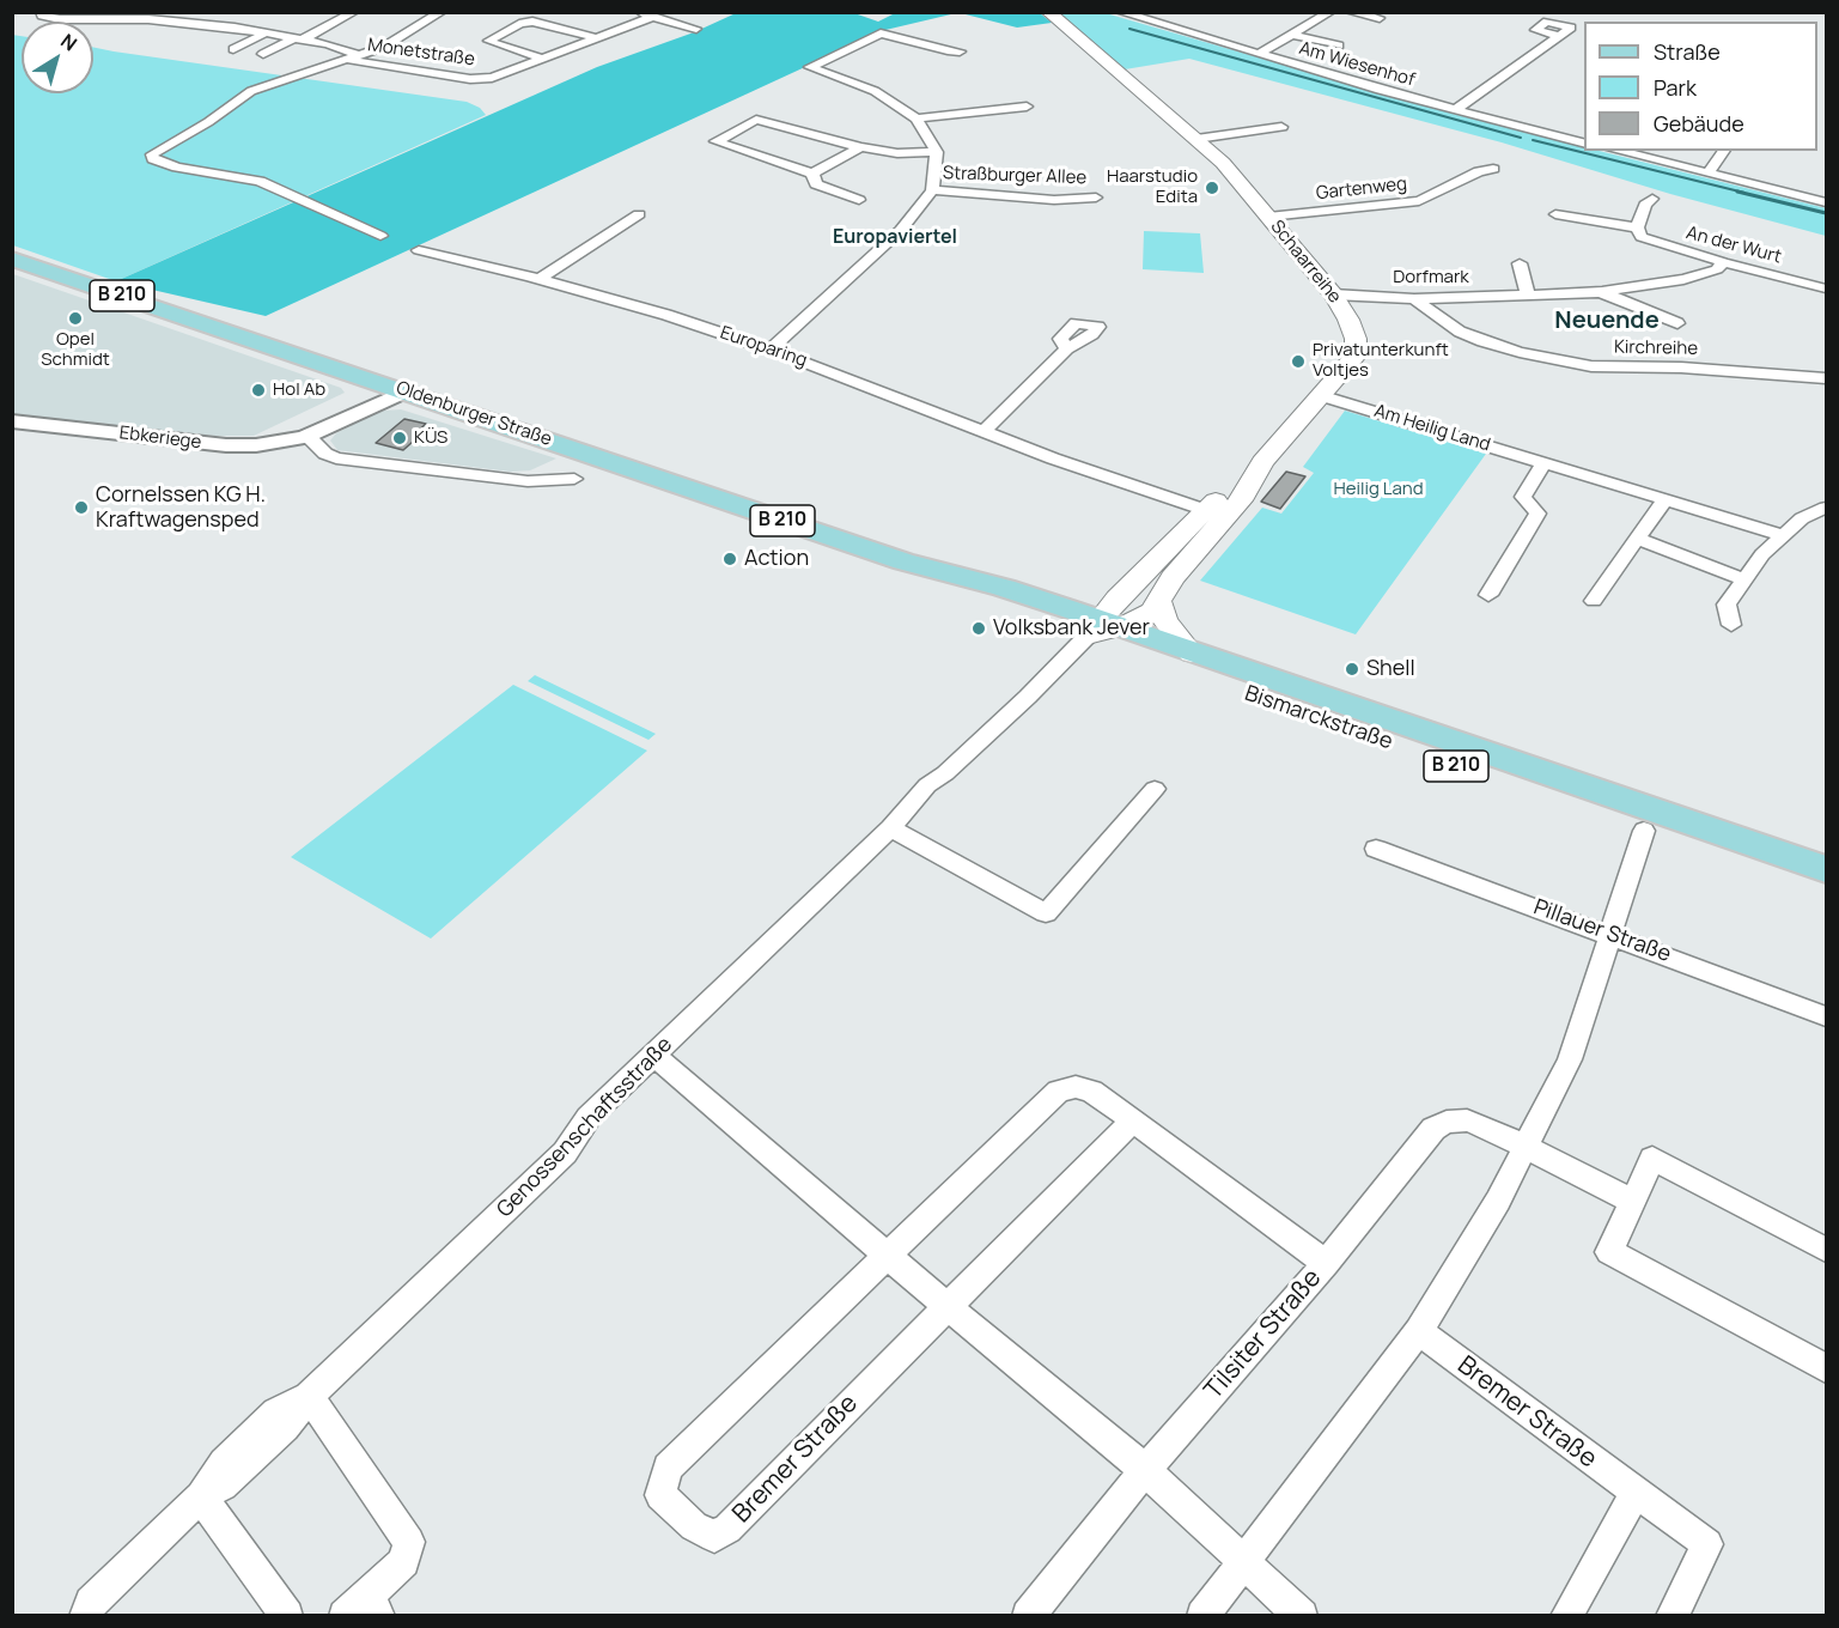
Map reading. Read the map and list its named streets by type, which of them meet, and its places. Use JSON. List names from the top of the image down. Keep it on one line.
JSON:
{"streets":{"main road":["Schaarreihe","B 210","Oldenburger Straße","Bismarckstraße"],"street":["Monetstraße","Am Wiesenhof","Straßburger Allee","Gartenweg","An der Wurt","Dorfmark","Europaring","Kirchreihe","Am Heilig Land","Ebkeriege","Pillauer Straße","Genossenschaftsstraße","Tilsiter Straße","Bremer Straße"]},"crossings":[["Straßburger Allee","Europaring"],["Gartenweg","Schaarreihe"],["An der Wurt","Dorfmark"],["Schaarreihe","Dorfmark"],["Schaarreihe","Europaring"],["Schaarreihe","Oldenburger Straße"],["Schaarreihe","Am Heilig Land"],["Schaarreihe","Bismarckstraße"],["Schaarreihe","Genossenschaftsstraße"],["Dorfmark","Kirchreihe"],["Oldenburger Straße","Ebkeriege"],["Oldenburger Straße","Bismarckstraße"],["Oldenburger Straße","Genossenschaftsstraße"],["Bismarckstraße","Genossenschaftsstraße"],["Tilsiter Straße","Bremer Straße"]],"districts":["Europaviertel","Neuende"],"parks":["Heilig Land"],"places":["Haarstudio Edita","Opel Schmidt","Privatunterkunft Voltjes","Hol Ab","KÜS","Cornelssen KG H. Kraftwagensped","Action","Volksbank Jever","Shell"],"legend":["Straße","Park","Gebäude"],"north":"top right"}
